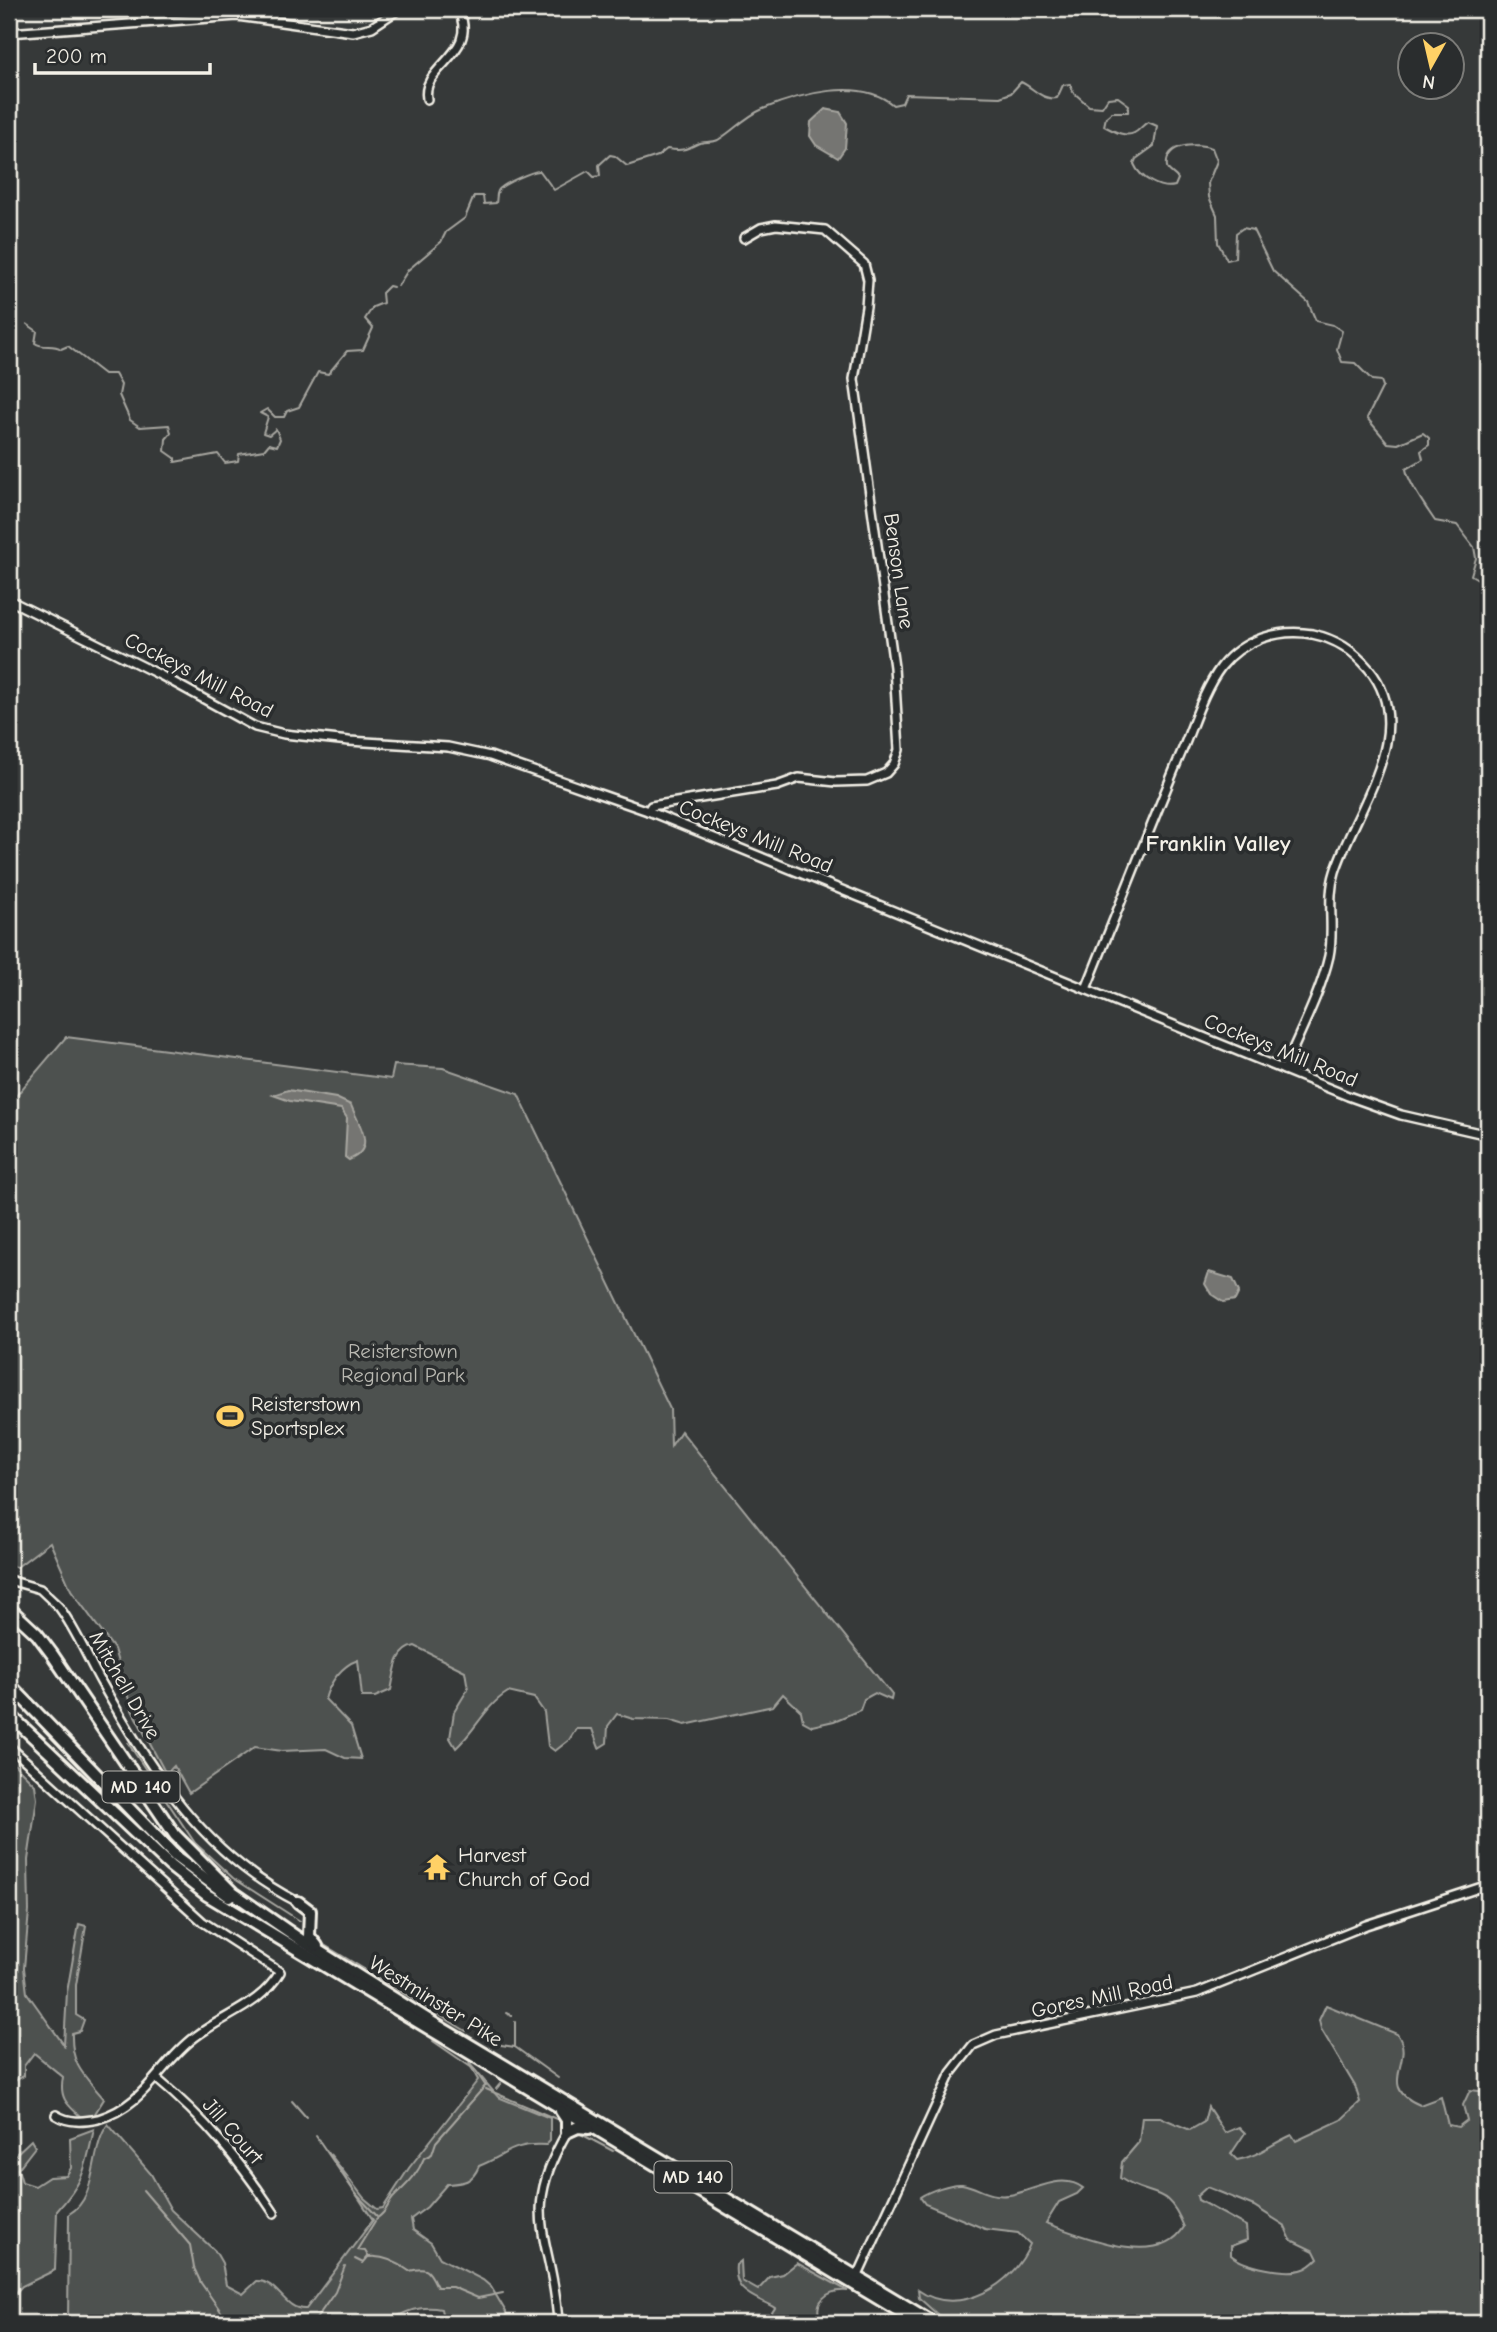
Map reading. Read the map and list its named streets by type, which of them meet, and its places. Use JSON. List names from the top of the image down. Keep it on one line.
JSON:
{"streets":{"highway":["MD 140","Westminster Pike"],"street":["Benson Lane","Cockeys Mill Road","Mitchell Drive","Gores Mill Road","Jill Court"]},"crossings":[["Benson Lane","Cockeys Mill Road"],["Gores Mill Road","Westminster Pike"]],"districts":["Franklin Valley"],"parks":["Reisterstown Regional Park"],"places":{"sports":["Reisterstown Sportsplex"],"temple":["Harvest Church of God"]},"scale_bar":"200 m","north":"bottom"}
